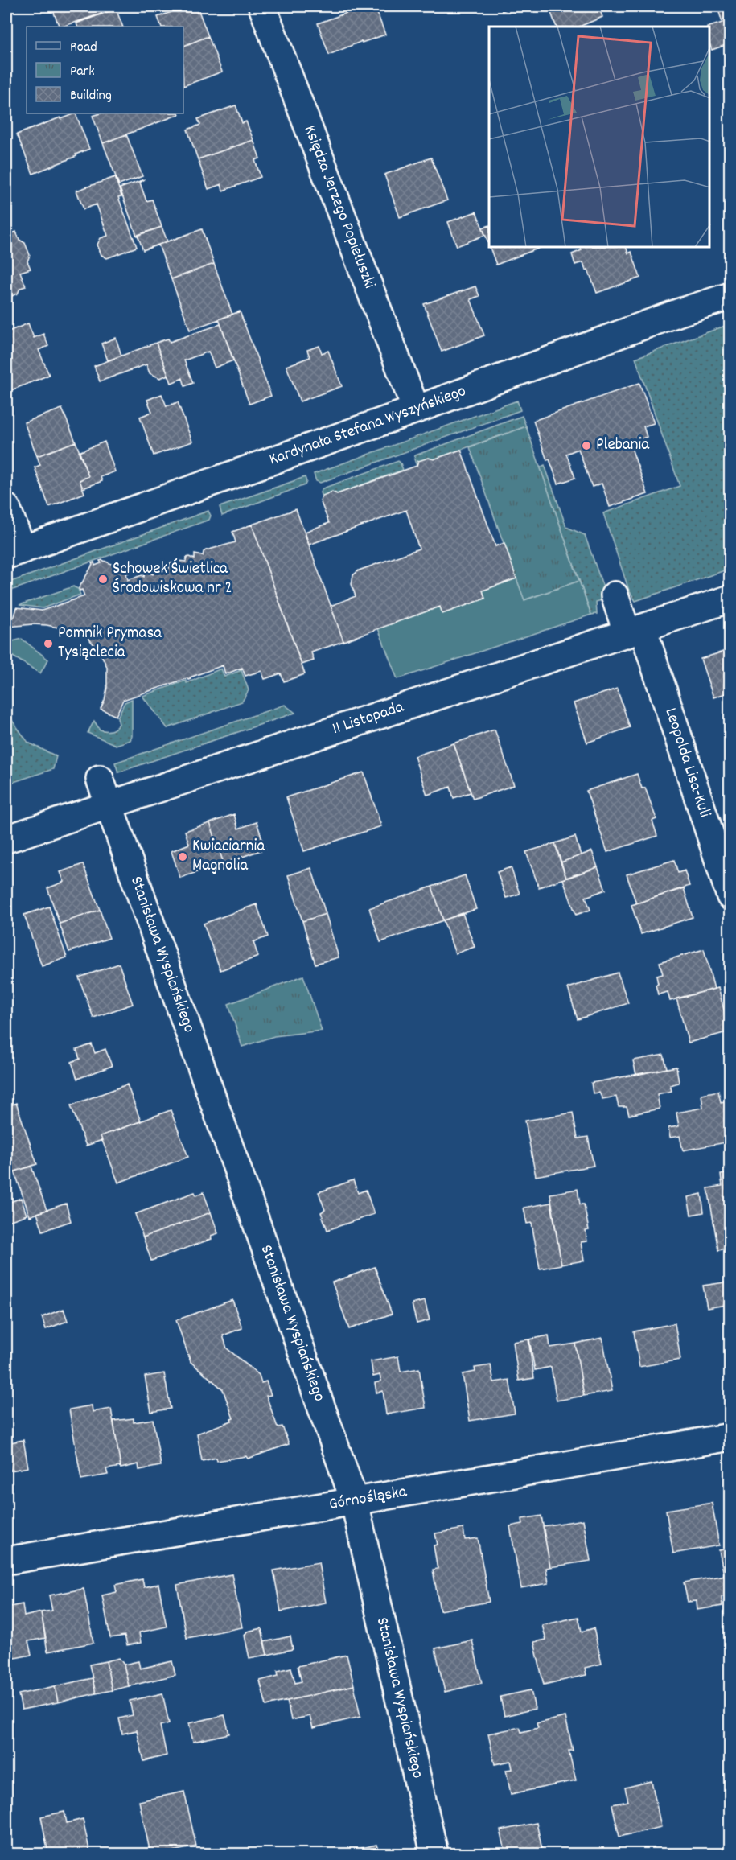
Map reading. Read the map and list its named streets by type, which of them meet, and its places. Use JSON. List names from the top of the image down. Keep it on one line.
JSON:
{"streets":{"street":["Księdza Jerzego Popiełuszki","Kardynała Stefana Wyszyńskiego","11 Listopada","Leopolda Lisa-Kuli","Stanisława Wyspiańskiego","Górnośląska"]},"crossings":[["Księdza Jerzego Popiełuszki","Kardynała Stefana Wyszyńskiego"],["11 Listopada","Leopolda Lisa-Kuli"],["11 Listopada","Stanisława Wyspiańskiego"],["Stanisława Wyspiańskiego","Górnośląska"]],"places":["Plebania","Schowek Świetlica Środowiskowa nr 2","Pomnik Prymasa Tysiąclecia","Kwiaciarnia Magnolia"],"legend":["Road","Park","Building"]}
